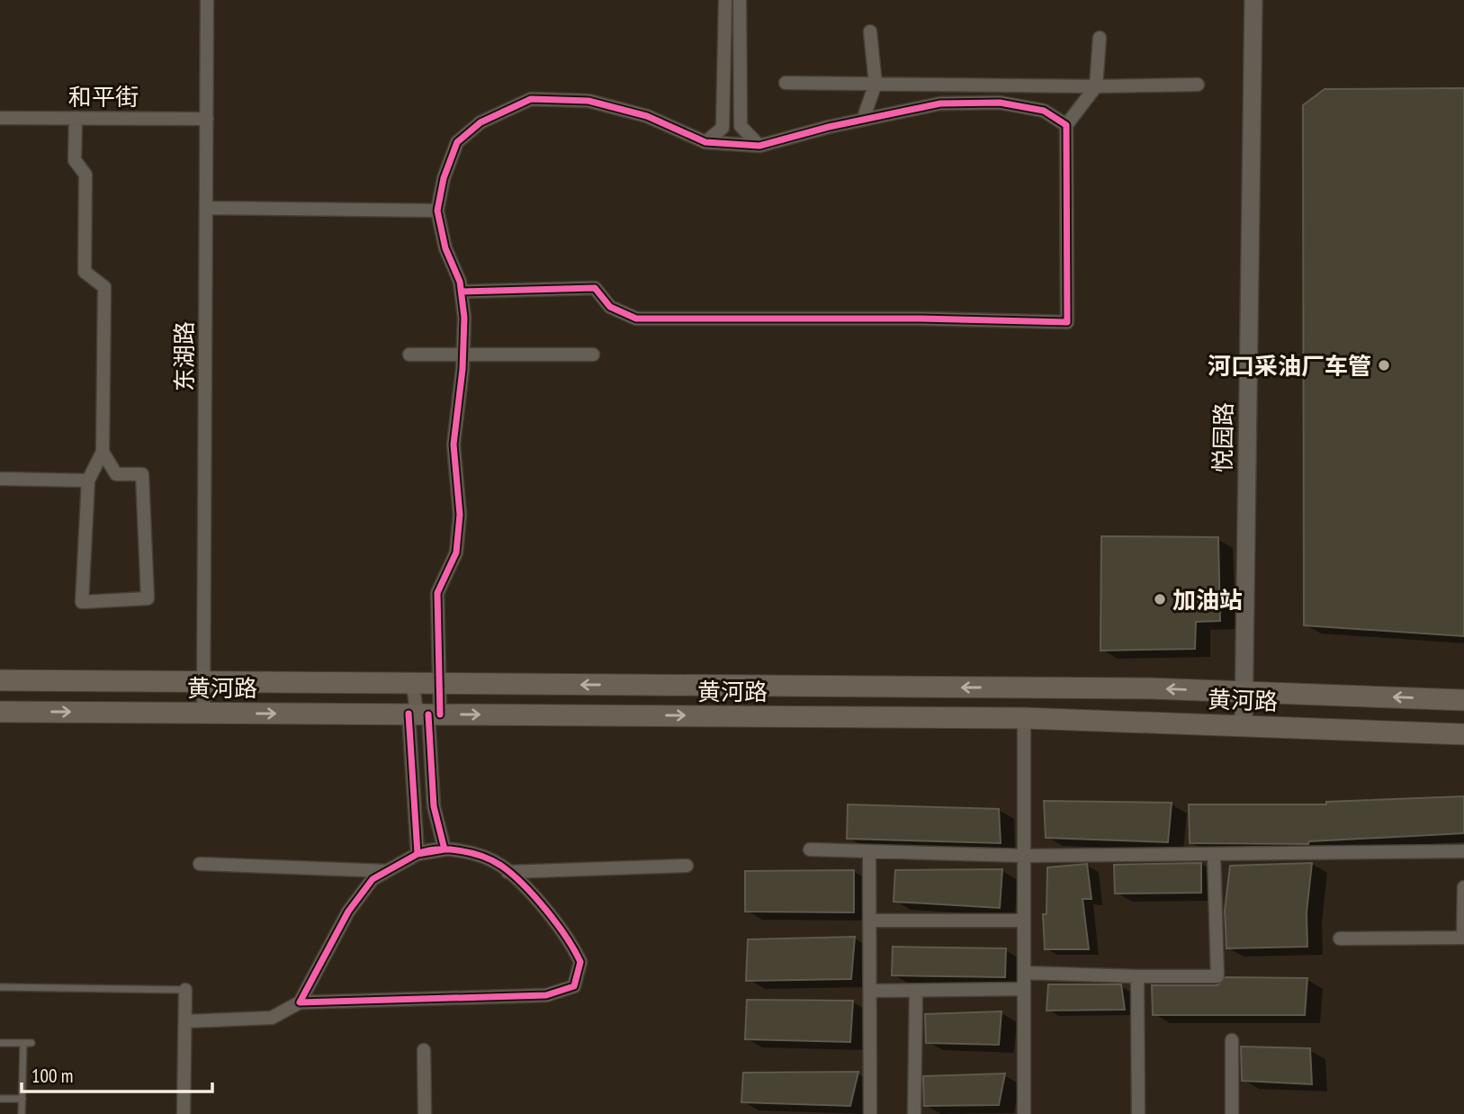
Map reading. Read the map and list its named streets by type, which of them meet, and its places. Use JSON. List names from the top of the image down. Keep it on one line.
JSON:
{"streets":{"main road":["黄河路"],"street":["和平街","东湖路","悦园路"]},"crossings":[["和平街","东湖路"],["东湖路","黄河路"],["悦园路","黄河路"]],"places":["河口采油厂车管","加油站"],"scale_bar":"100 m"}
